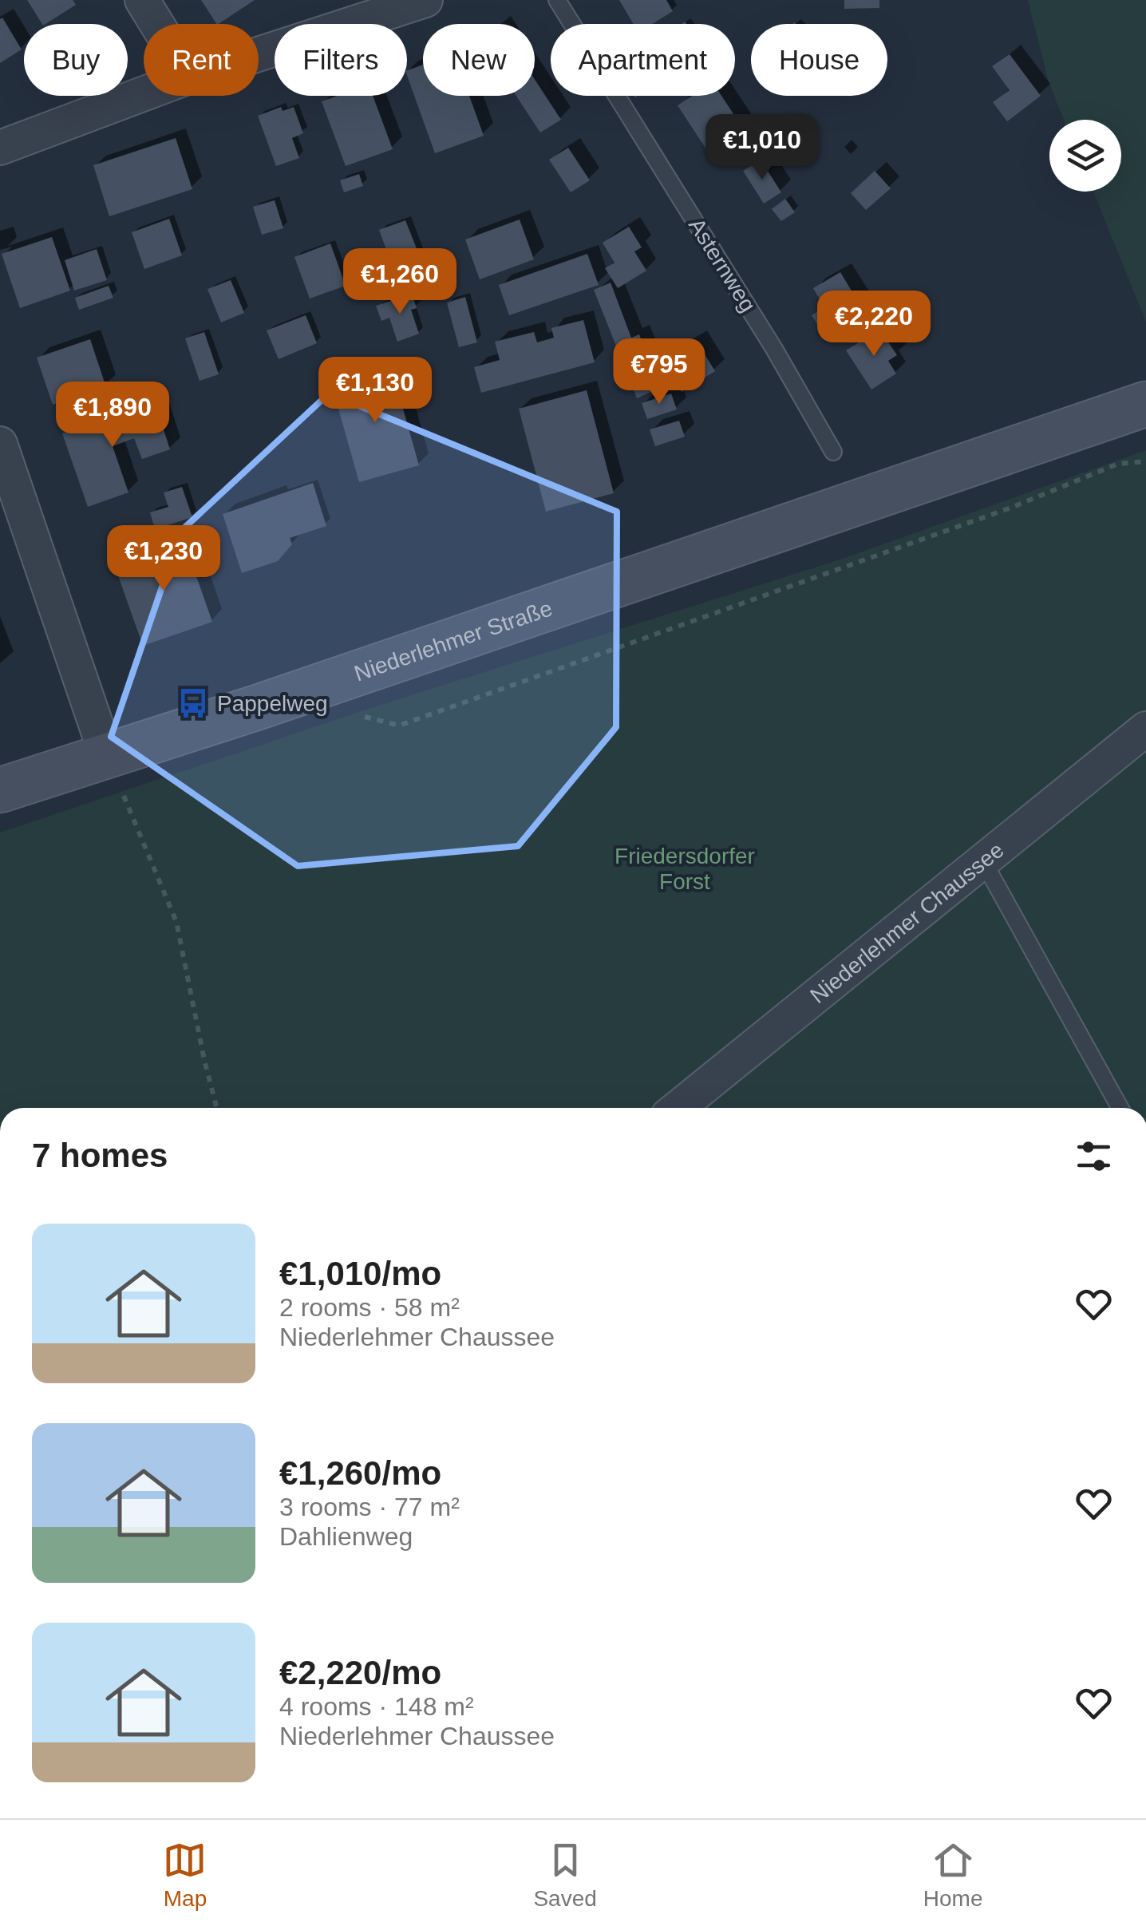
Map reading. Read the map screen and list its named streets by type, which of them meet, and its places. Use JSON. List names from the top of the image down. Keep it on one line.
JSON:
{"streets":{"main road":["Niederlehmer Straße"],"street":["Niederlehmer Chaussee"],"lane":["Asternweg"]},"parks":["Friedersdorfer Forst"],"places":{"bus stop":["Pappelweg"]},"page":{"chip":["Buy","Rent","Filters","New","Apartment","House"],"price":["€1,010","€1,260","€2,220","€795","€1,130","€1,890","€1,230"],"heading":"7 homes","list":[{"name":"€1,010/mo","note":"2 rooms · 58 m² · Niederlehmer Chaussee"},{"name":"€1,260/mo","note":"3 rooms · 77 m² · Dahlienweg"},{"name":"€2,220/mo","note":"4 rooms · 148 m² · Niederlehmer Chaussee"}],"tabs":["Map","Saved","Home"]}}
